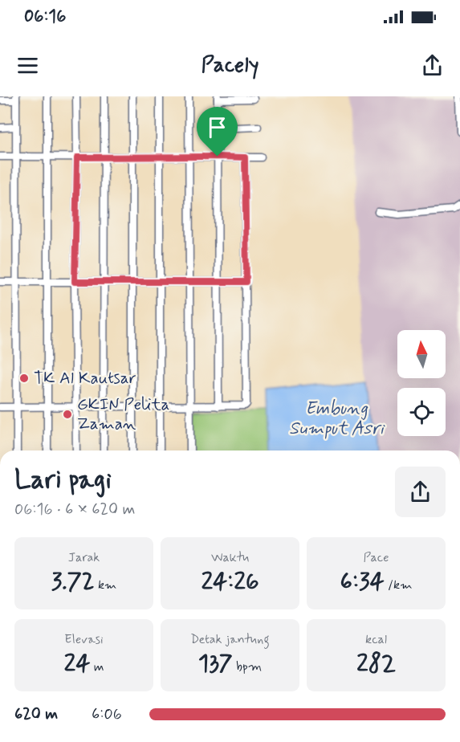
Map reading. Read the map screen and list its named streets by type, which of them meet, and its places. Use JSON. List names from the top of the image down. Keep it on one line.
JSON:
{"water":["Embung Sumput Asri"],"places":["TK Al Kautsar","GKIN Pelita Zaman"],"north":"top","page":{"status":"06:16","header":"Pacely","heading":["Lari pagi","06:16 · 6 × 620 m"],"stats":[["Jarak","3.72 km"],["Waktu","24:26"],["Pace","6:34 /km"],["Elevasi","24 m"],["Detak jantung","137 bpm"],["kcal","282"]],"list":[{"name":"620 m","note":"6:06"}]}}
